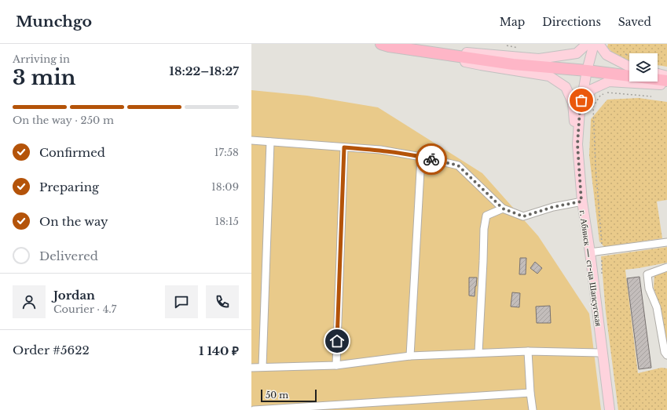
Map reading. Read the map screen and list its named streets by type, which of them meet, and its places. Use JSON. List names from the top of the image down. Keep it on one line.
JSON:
{"streets":{"main road":["г. Абинск — ст-ца Шапсугская"]},"scale_bar":"50 m","page":{"header":"Munchgo","nav":["Map","Directions","Saved"],"heading":["3 min","Arriving in","18:22–18:27"],"panel":["Jordan","Courier · 4.7","Order #5622","1 140 ₽"],"bar":"On the way · 250 m","list":[["Confirmed","17:58"],["Preparing","18:09"],["On the way","18:15"],"Delivered"],"scale":"50 m"}}
